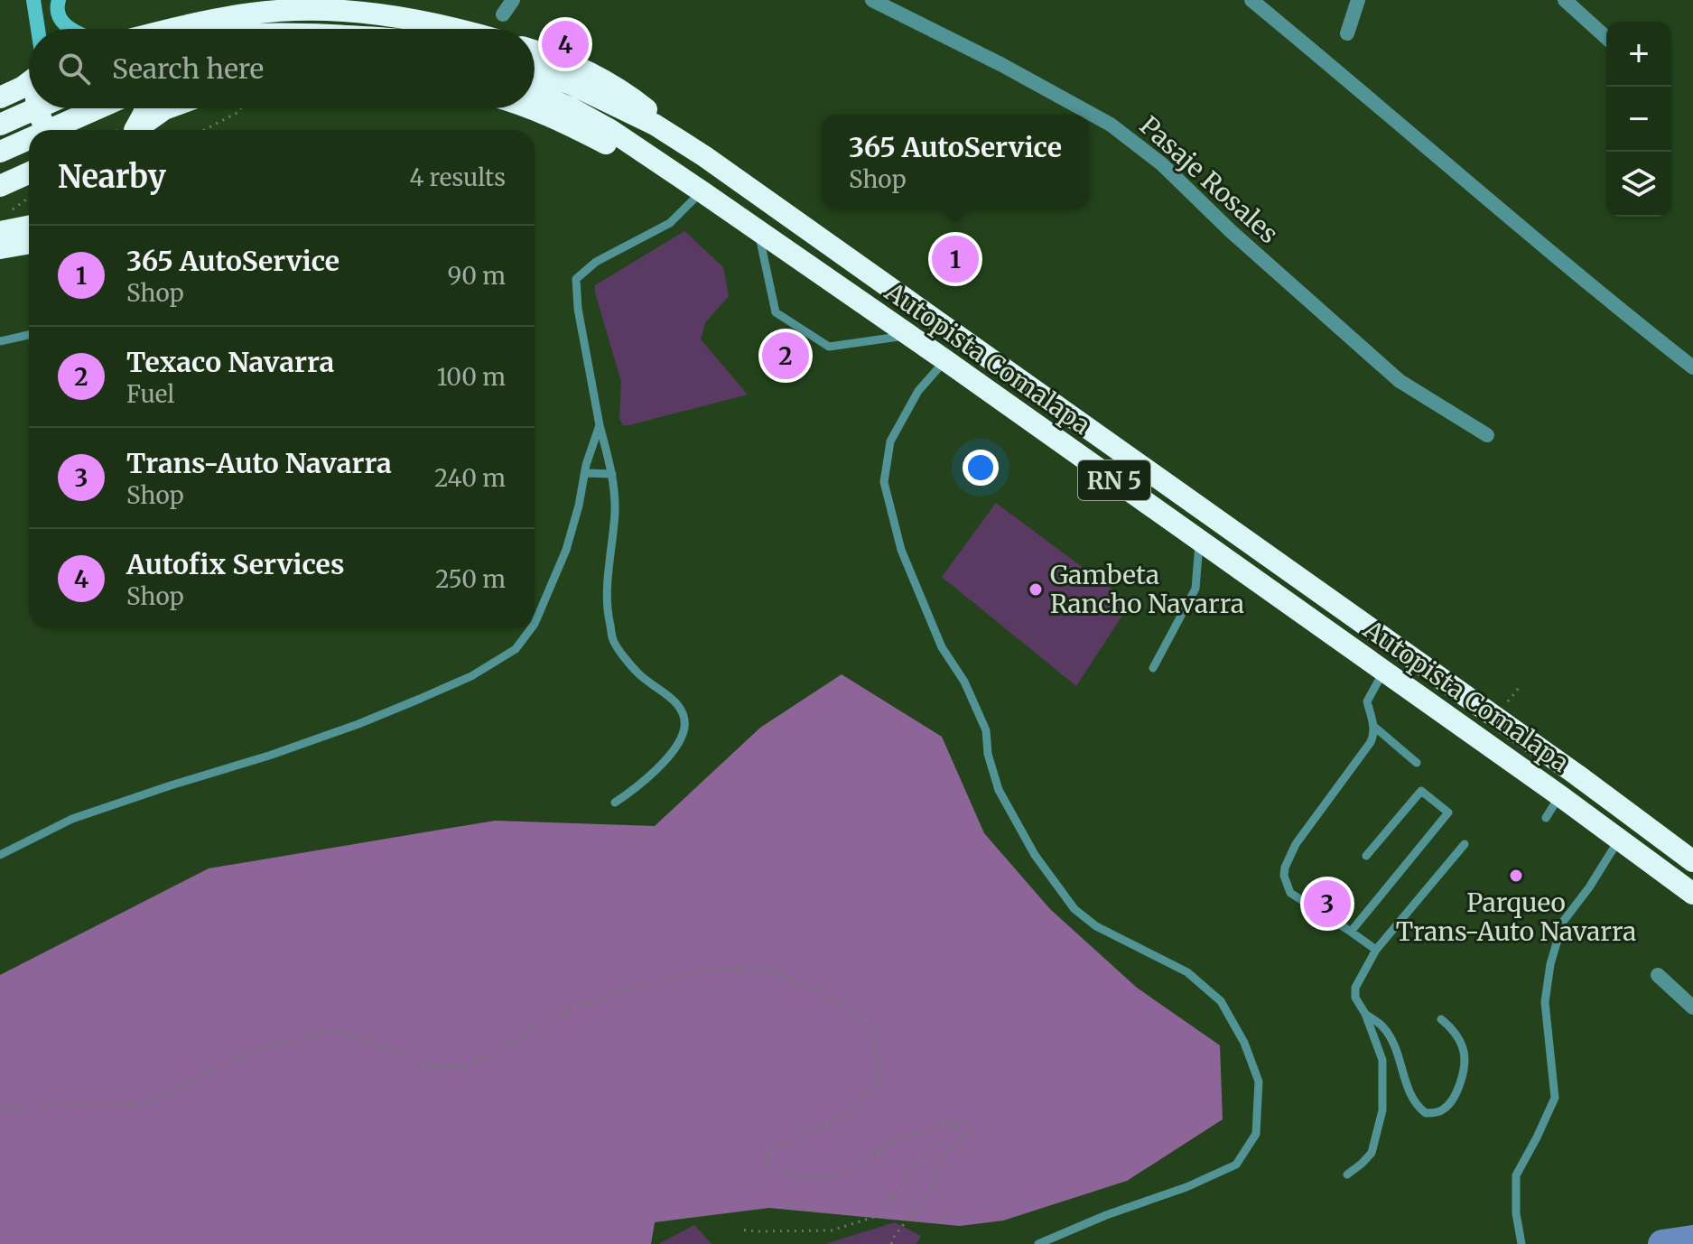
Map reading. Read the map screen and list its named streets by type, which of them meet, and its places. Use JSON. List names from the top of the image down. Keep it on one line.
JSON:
{"streets":{"highway":["Autopista Comalapa","RN 5"],"street":["Pasaje Rosales"]},"places":["Gambeta Rancho Navarra","Parqueo Trans-Auto Navarra"],"page":{"pins":["4","1","2","3"],"map_buttons":["+","−"],"search":"Search here","popup":["365 AutoService","Shop"],"heading":["Nearby","4 results"],"list":[{"mark":"1","name":"365 AutoService","note":"Shop","value":"90 m"},{"mark":"2","name":"Texaco Navarra","note":"Fuel","value":"100 m"},{"mark":"3","name":"Trans-Auto Navarra","note":"Shop","value":"240 m"},{"mark":"4","name":"Autofix Services","note":"Shop","value":"250 m"}]}}
